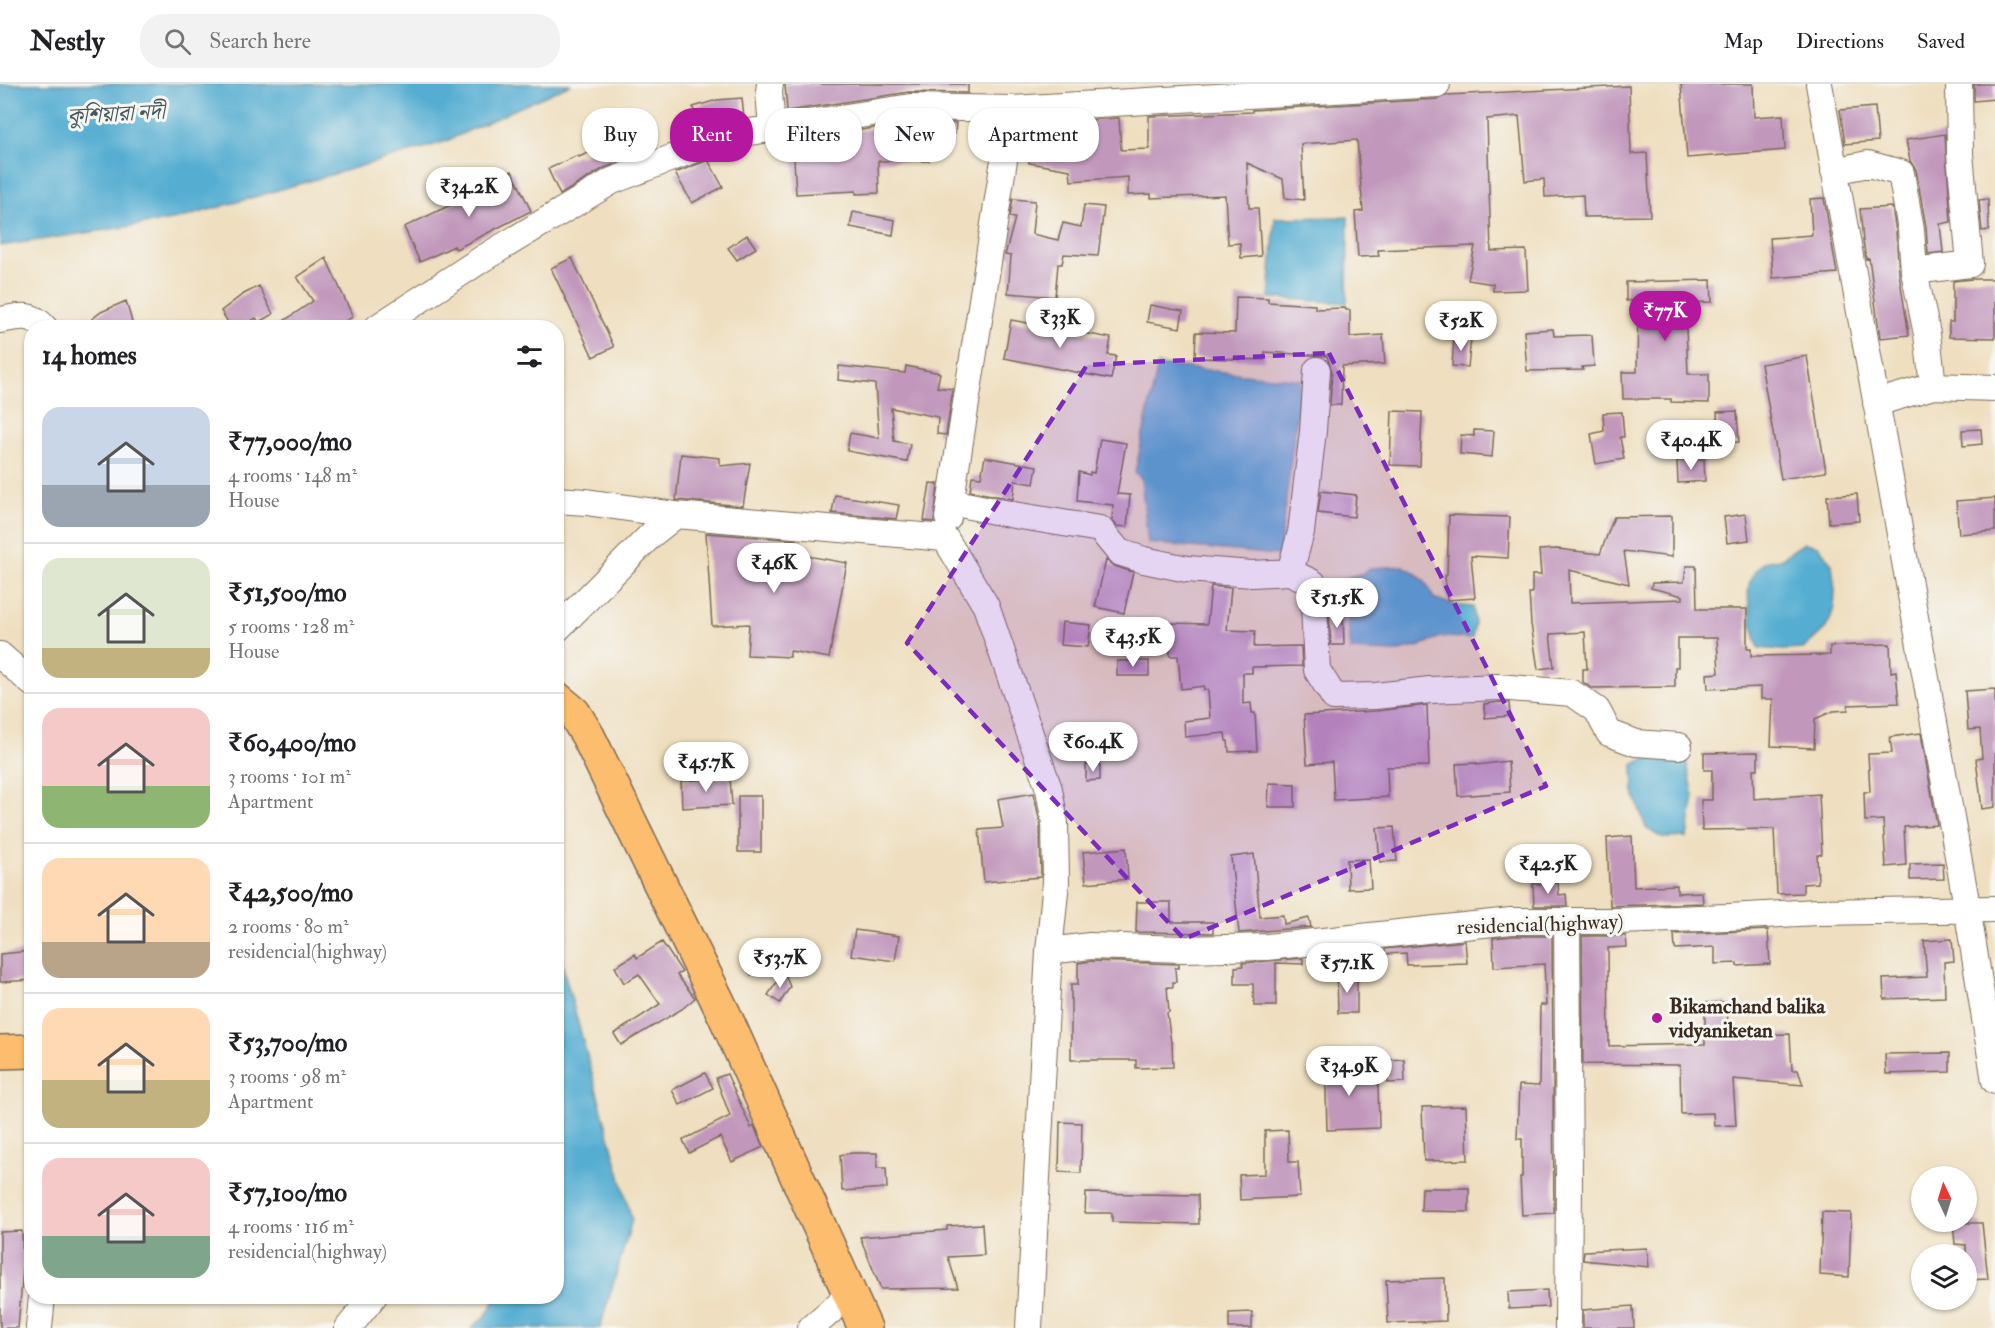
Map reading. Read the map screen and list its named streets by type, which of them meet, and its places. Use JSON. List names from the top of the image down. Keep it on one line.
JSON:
{"streets":{"street":["residencial(highway)"]},"water":["কুশিয়ারা নদী"],"places":["Bikamchand balika vidyaniketan"],"north":"top","page":{"header":"Nestly","search":"Search here","nav":["Map","Directions","Saved"],"chip":["Buy","Rent","Filters","New","Apartment"],"price":["₹34.2K","₹77K","₹33K","₹52K","₹40.4K","₹46K","₹51.5K","₹43.5K","₹60.4K","₹45.7K","₹42.5K","₹53.7K","₹57.1K","₹34.9K"],"heading":"14 homes","list":[{"name":"₹77,000/mo","note":"4 rooms · 148 m² · House"},{"name":"₹51,500/mo","note":"5 rooms · 128 m² · House"},{"name":"₹60,400/mo","note":"3 rooms · 101 m² · Apartment"},{"name":"₹42,500/mo","note":"2 rooms · 80 m² · residencial(highway)"},{"name":"₹53,700/mo","note":"3 rooms · 98 m² · Apartment"},{"name":"₹57,100/mo","note":"4 rooms · 116 m² · residencial(highway)"}]}}
